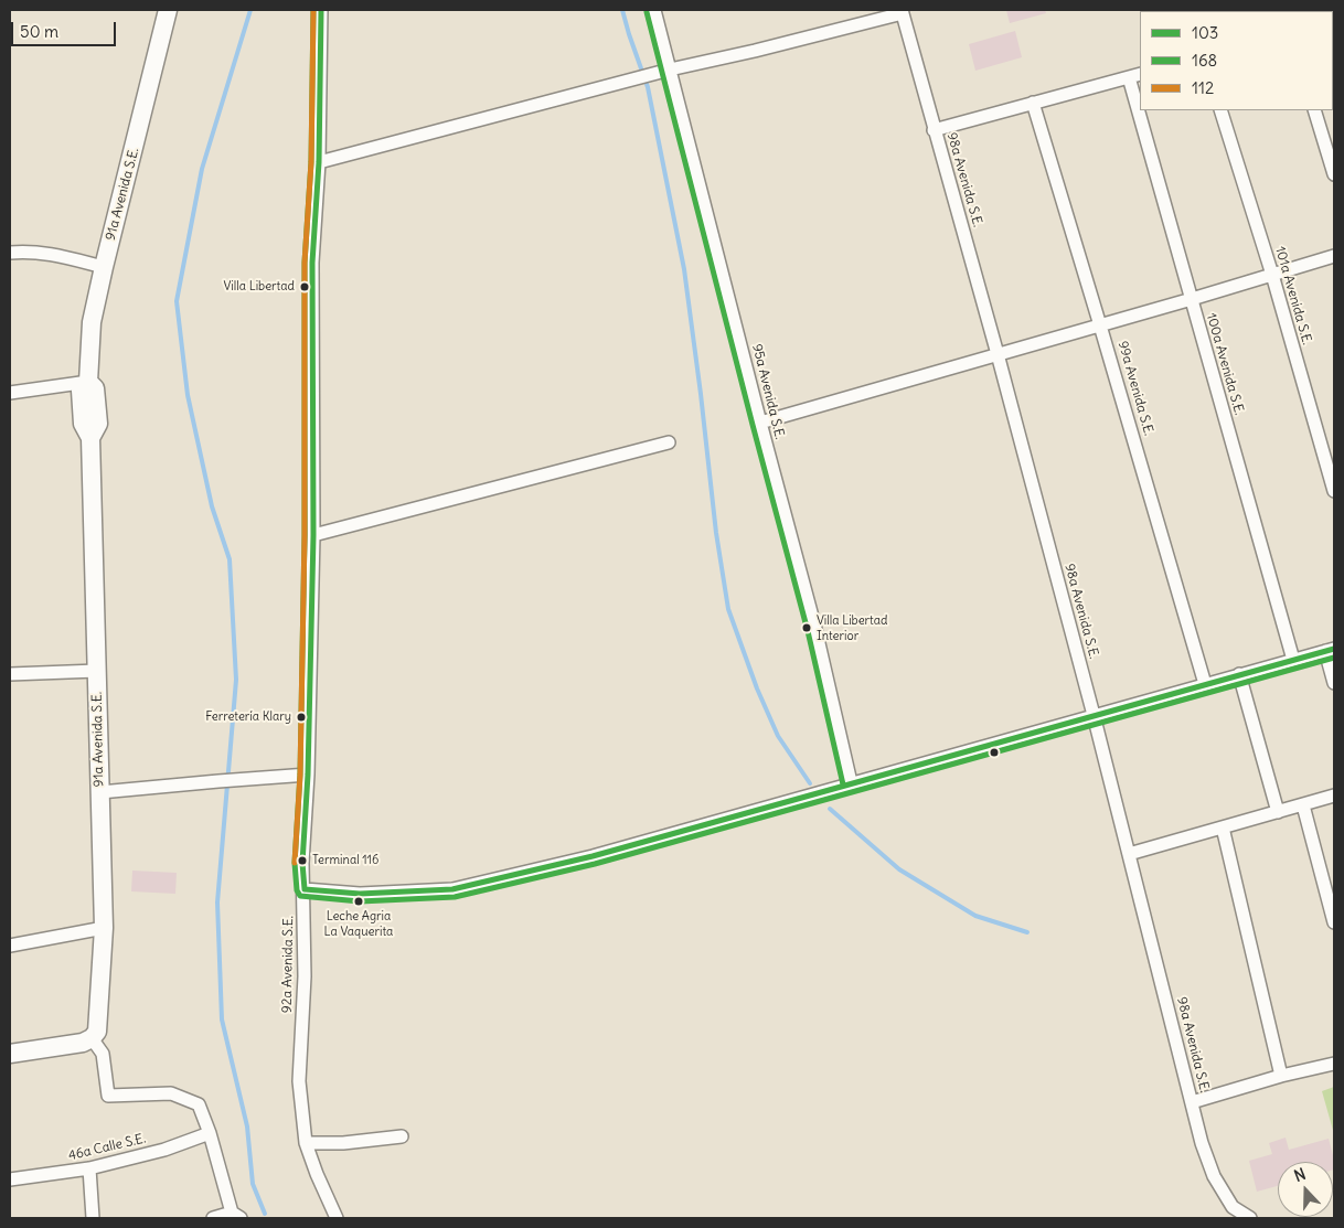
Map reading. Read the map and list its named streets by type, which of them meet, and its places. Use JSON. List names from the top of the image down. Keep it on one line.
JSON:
{"streets":{"street":["98a Avenida S.E.","91a Avenida S.E.","101a Avenida S.E.","100a Avenida S.E.","99a Avenida S.E.","95a Avenida S.E.","92a Avenida S.E.","46a Calle S.E."]},"places":["Villa Libertad","Villa Libertad Interior","Ferretería Klary","Terminal 116","Leche Agria La Vaquerita"],"lines":["transit line 103","transit line 168","transit line 112"],"legend":["103","168","112"],"scale_bar":"50 m","north":"top"}
